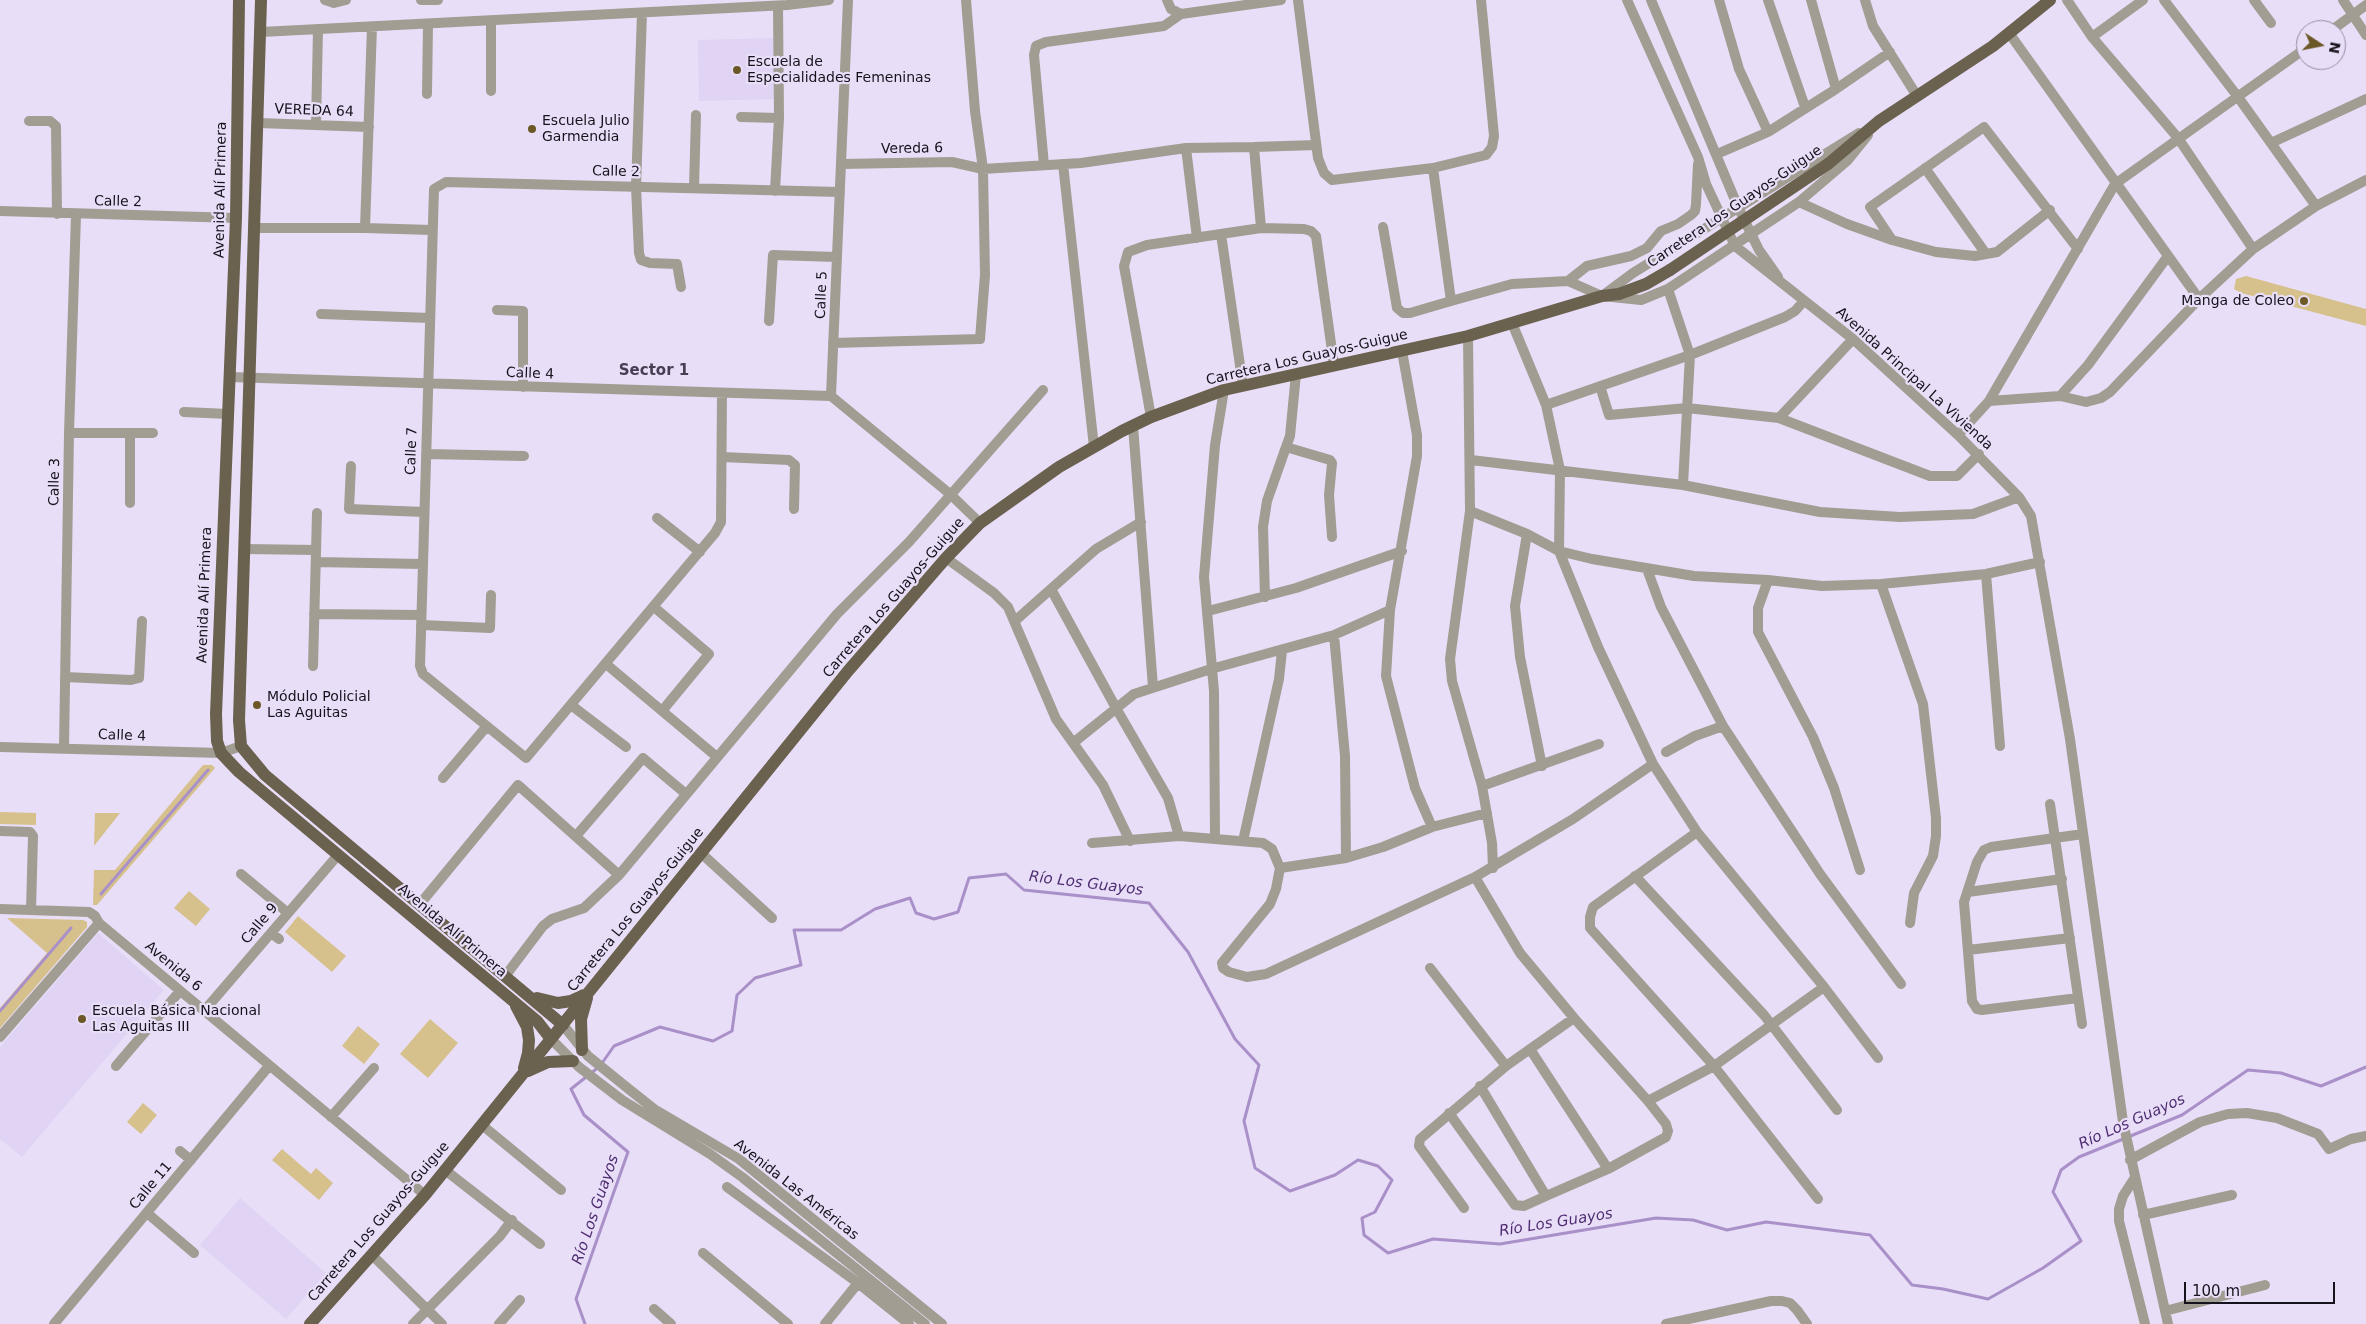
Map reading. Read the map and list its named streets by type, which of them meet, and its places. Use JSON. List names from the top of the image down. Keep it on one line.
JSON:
{"streets":{"main road":["Avenida Alí Primera","Carretera Los Guayos-Guigue"],"street":["VEREDA 64","Vereda 6","Calle 2","Calle 5","Calle 4","Avenida Principal La Vivienda","Calle 7","Calle 3","Calle 9","Avenida 6","Calle 11","Avenida Las Américas"]},"crossings":[["Vereda 6","Calle 5"],["Calle 2","Avenida Alí Primera"],["Calle 2","Calle 5"],["Calle 2","Calle 7"],["Calle 2","Calle 3"],["Avenida Alí Primera","Carretera Los Guayos-Guigue"],["Avenida Alí Primera","Calle 4"],["Avenida Alí Primera","Calle 9"],["Avenida Alí Primera","Avenida Las Américas"],["Carretera Los Guayos-Guigue","Avenida 6"],["Carretera Los Guayos-Guigue","Avenida Las Américas"],["Calle 5","Calle 4"],["Calle 4","Calle 7"],["Calle 4","Calle 3"],["Calle 9","Avenida 6"],["Avenida 6","Calle 11"]],"districts":["Sector 1"],"water":["Río Los Guayos"],"places":["Escuela de Especialidades Femeninas","Escuela Julio Garmendia","Manga de Coleo","Módulo Policial Las Aguitas","Escuela Básica Nacional Las Aguitas III"],"scale_bar":"100 m","north":"right"}
